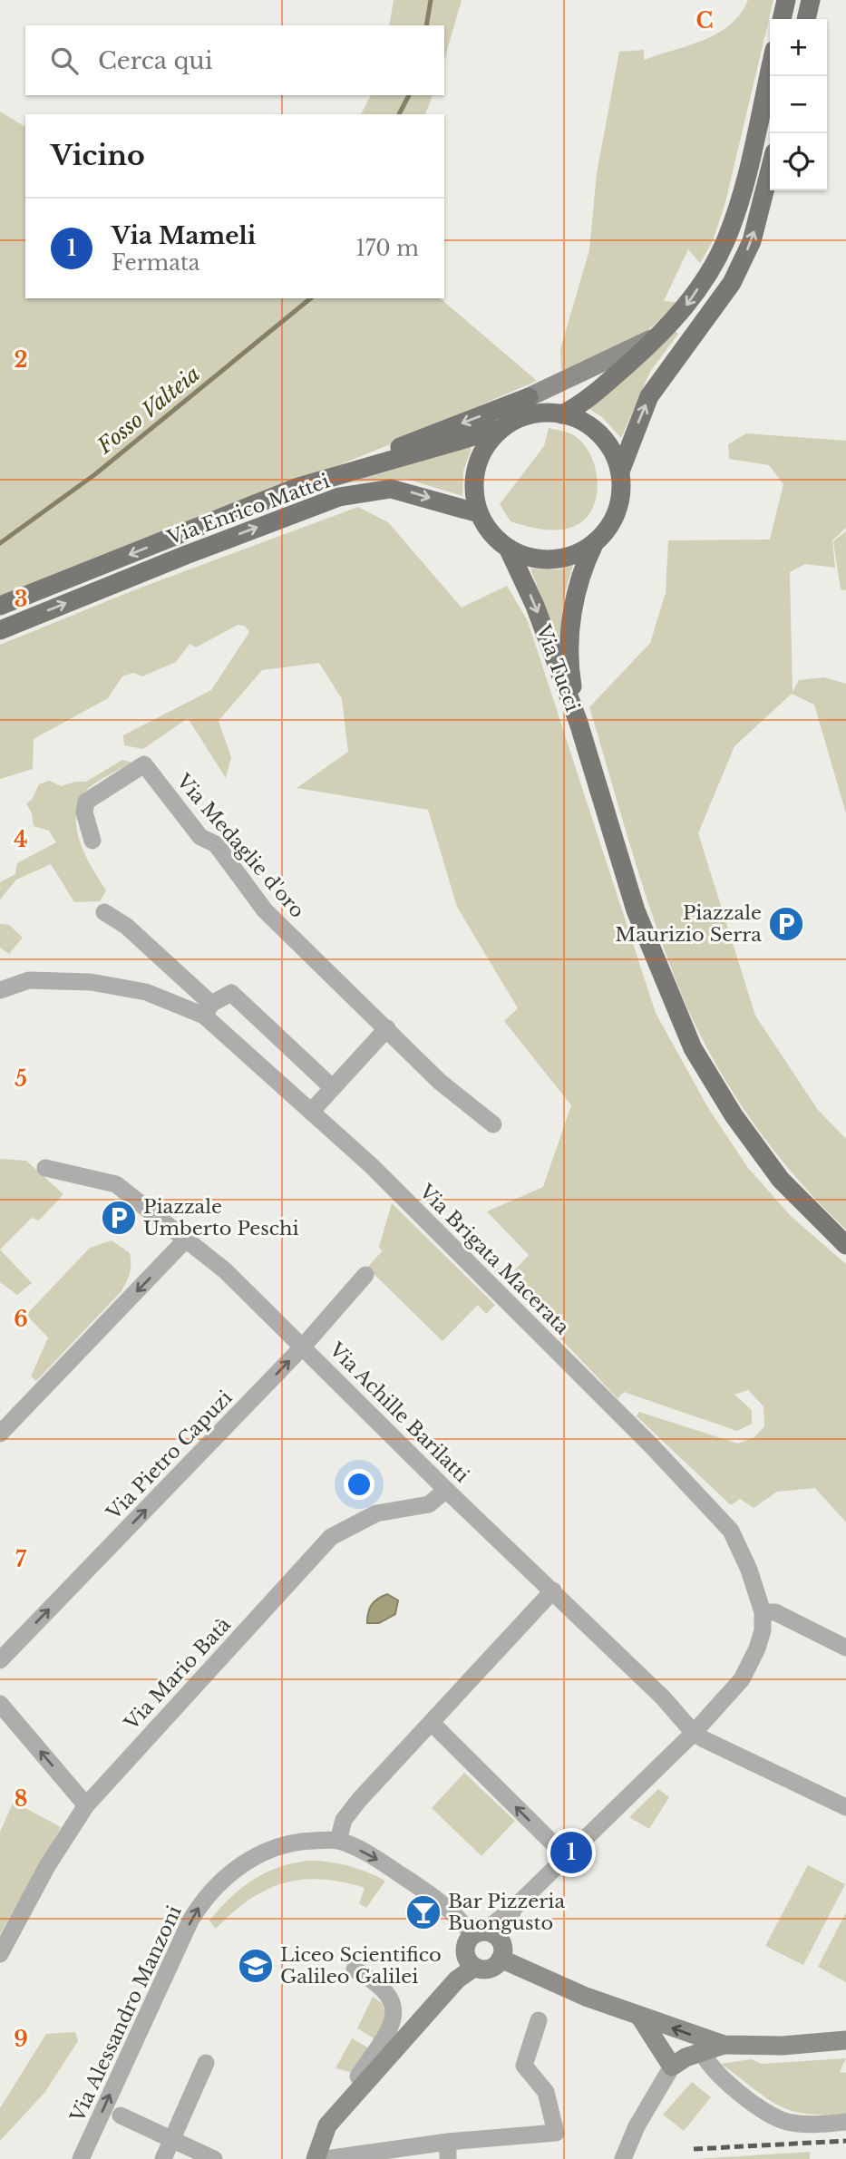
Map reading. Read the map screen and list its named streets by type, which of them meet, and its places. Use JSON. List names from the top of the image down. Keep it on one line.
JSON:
{"streets":{"main road":["Via Enrico Mattei","Via Tucci"],"street":["Via Medaglie d'oro","Via Brigata Macerata","Via Achille Barilatti","Via Pietro Capuzi","Via Mario Batà","Via Alessandro Manzoni"]},"crossings":[["Via Enrico Mattei","Via Tucci"],["Via Brigata Macerata","Via Achille Barilatti"],["Via Brigata Macerata","Via Alessandro Manzoni"],["Via Achille Barilatti","Via Pietro Capuzi"],["Via Achille Barilatti","Via Mario Batà"]],"one_way":["Via Tucci","Via Pietro Capuzi"],"water":["Fosso Valteia"],"places":{"parking":["Piazzale Maurizio Serra","Piazzale Umberto Peschi"],"bar":["Bar Pizzeria Buongusto"],"school or university":["Liceo Scientifico Galileo Galilei"]},"page":{"map_buttons":["+","−"],"search":"Cerca qui","heading":"Vicino","list":[{"mark":"1","name":"Via Mameli","note":"Fermata","value":"170 m"}],"pins":"1"},"grid":{"columns":["C"],"rows":["2","3","4","5","6","7","8","9"]}}
